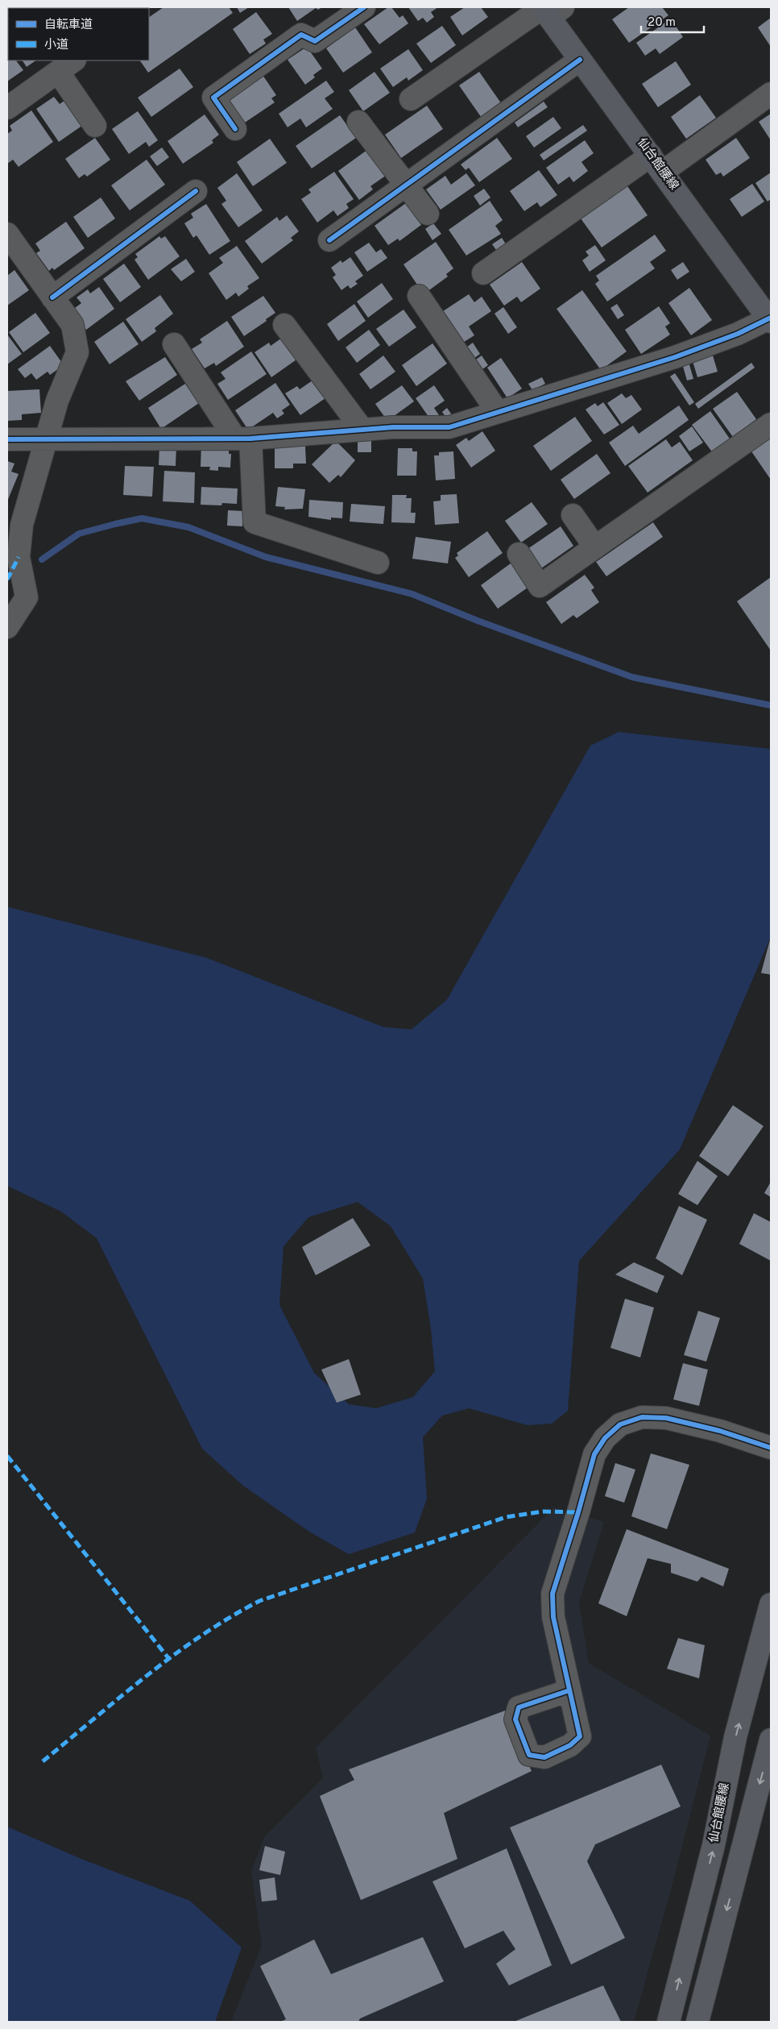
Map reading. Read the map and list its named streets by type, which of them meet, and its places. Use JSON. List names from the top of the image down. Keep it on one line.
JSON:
{"streets":{"main road":["仙台館腰線"]},"legend":["自転車道","小道"],"scale_bar":"20 m"}
